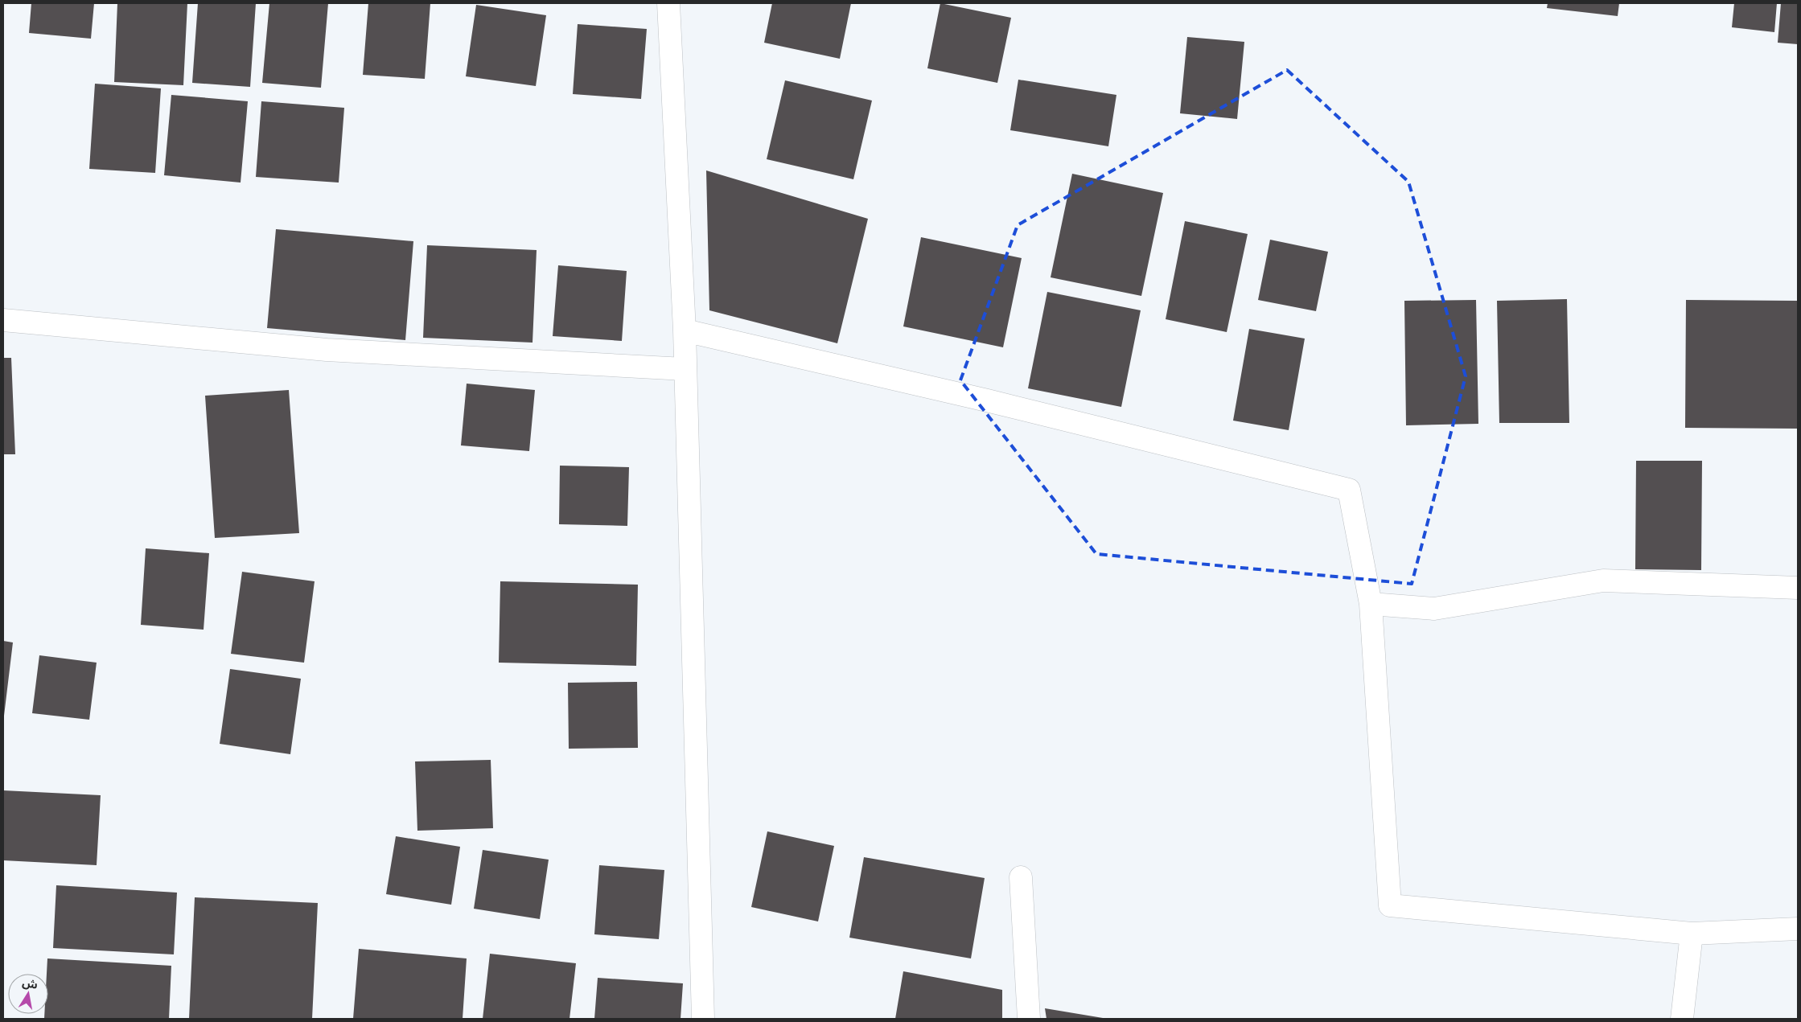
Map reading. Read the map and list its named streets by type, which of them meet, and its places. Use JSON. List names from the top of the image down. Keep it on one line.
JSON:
{"north":"top"}
